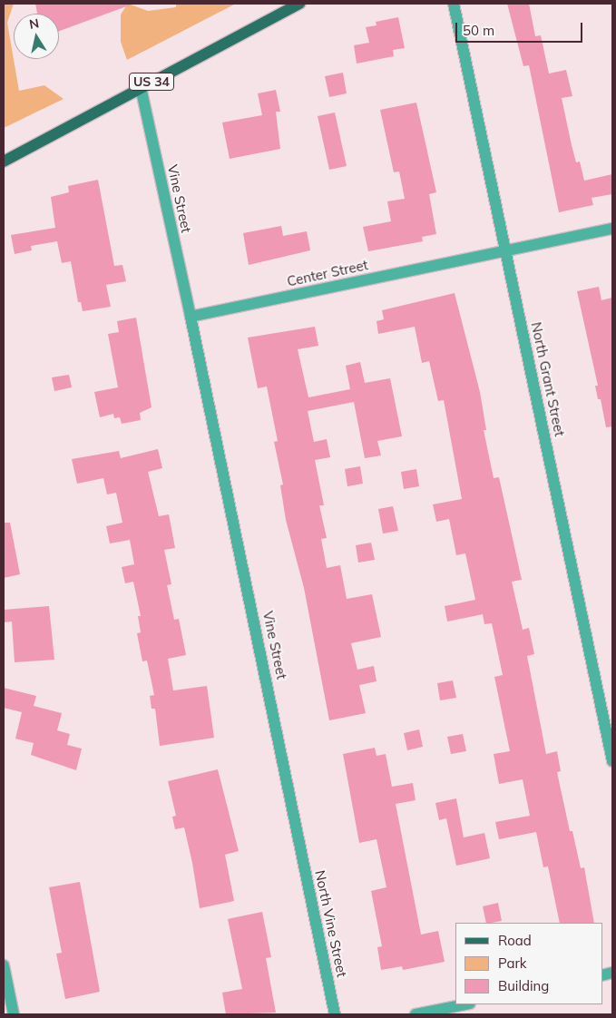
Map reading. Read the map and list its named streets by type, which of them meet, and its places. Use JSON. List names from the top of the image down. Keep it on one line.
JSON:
{"streets":{"main road":["US 34"],"street":["Vine Street","Center Street","North Grant Street","North Vine Street"]},"crossings":[["US 34","Vine Street"],["Vine Street","Center Street"],["Vine Street","North Vine Street"],["Center Street","North Grant Street"]],"legend":["Road","Park","Building"],"scale_bar":"50 m","north":"top"}
